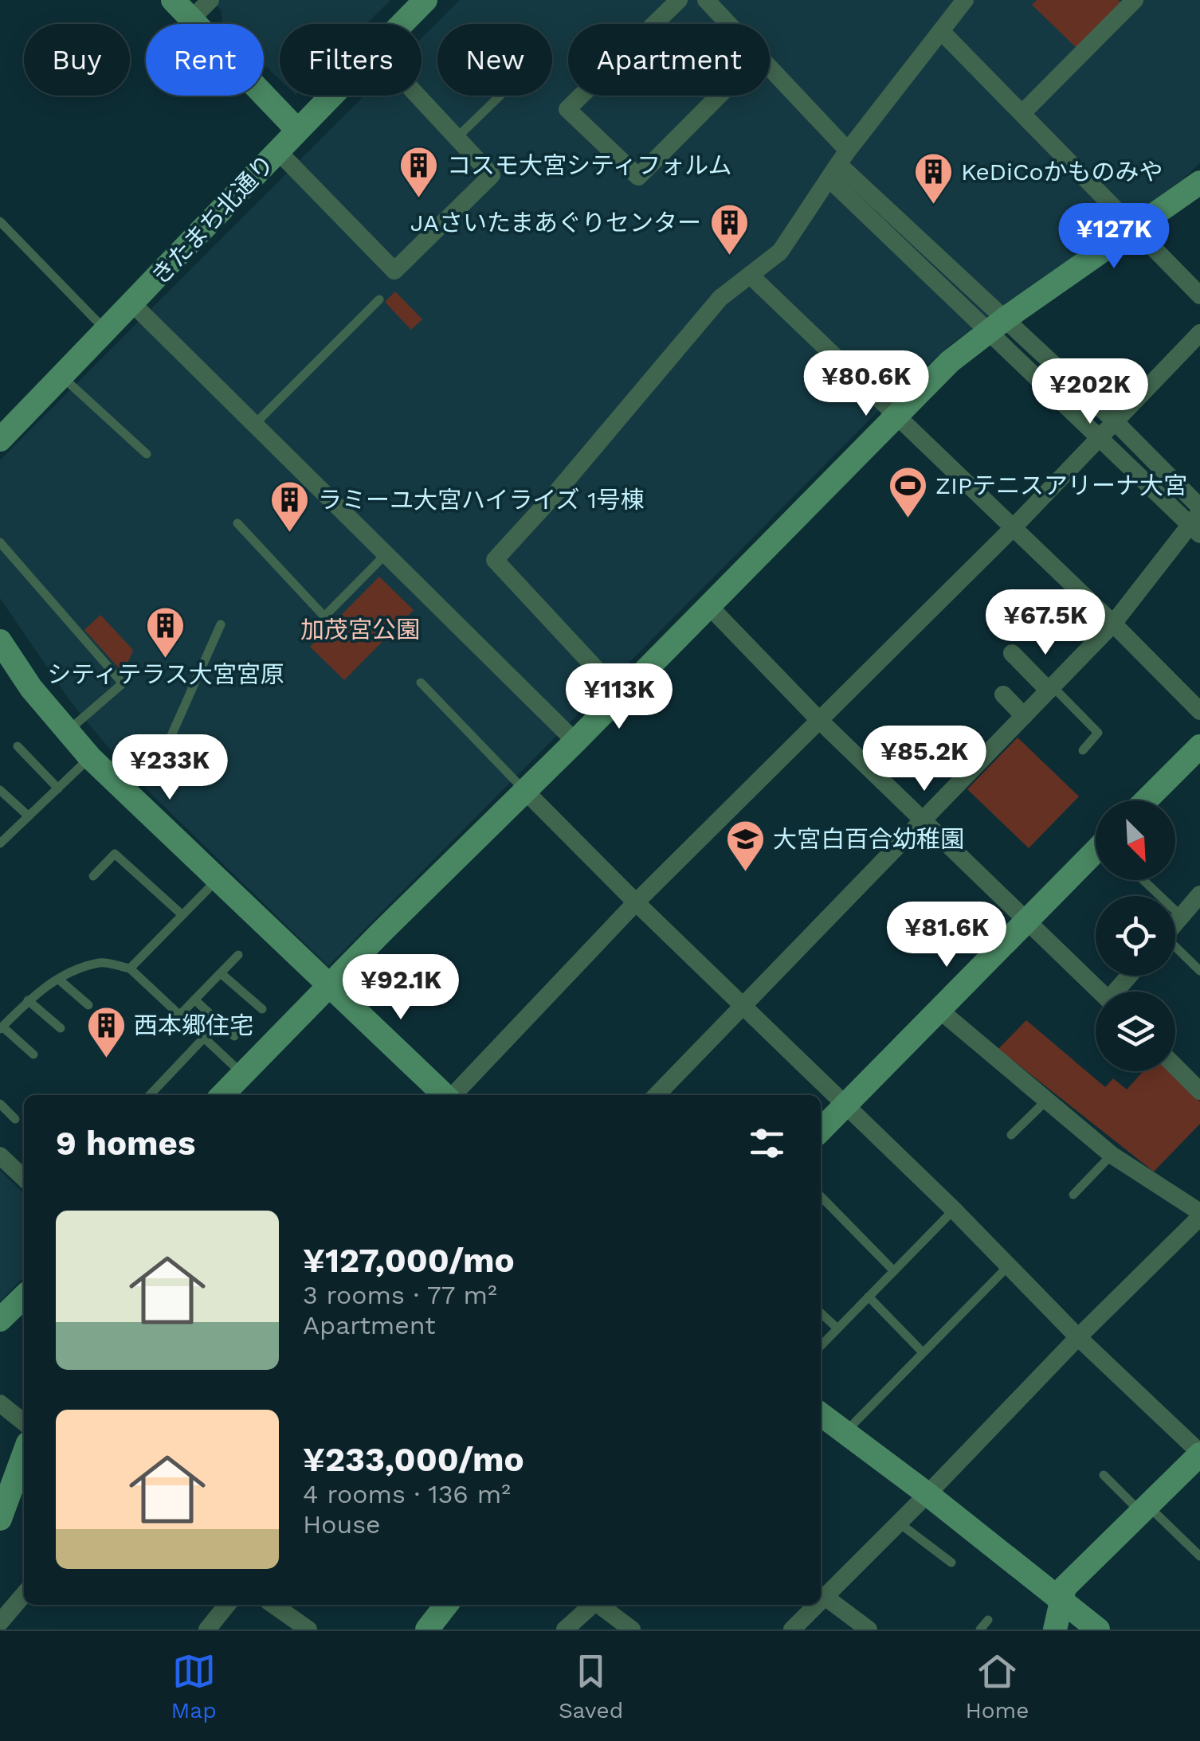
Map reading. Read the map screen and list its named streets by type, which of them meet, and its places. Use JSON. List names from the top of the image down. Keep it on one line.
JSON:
{"streets":{"street":["きたまち北通り"]},"parks":["加茂宮公園"],"places":{"building":["コスモ大宮シティフォルム","KeDiCoかものみや","JAさいたまあぐりセンター","ラミーユ大宮ハイライズ 1号棟","シティテラス大宮宮原","西本郷住宅"],"sports":["ZIPテニスアリーナ大宮"],"school or university":["大宮白百合幼稚園"]},"north":"bottom right","page":{"chip":["Buy","Rent","Filters","New","Apartment"],"price":["¥127K","¥80.6K","¥202K","¥67.5K","¥113K","¥85.2K","¥233K","¥81.6K","¥92.1K"],"heading":"9 homes","list":[{"name":"¥127,000/mo","note":"3 rooms · 77 m² · Apartment"},{"name":"¥233,000/mo","note":"4 rooms · 136 m² · House"}],"tabs":["Map","Saved","Home"]}}
